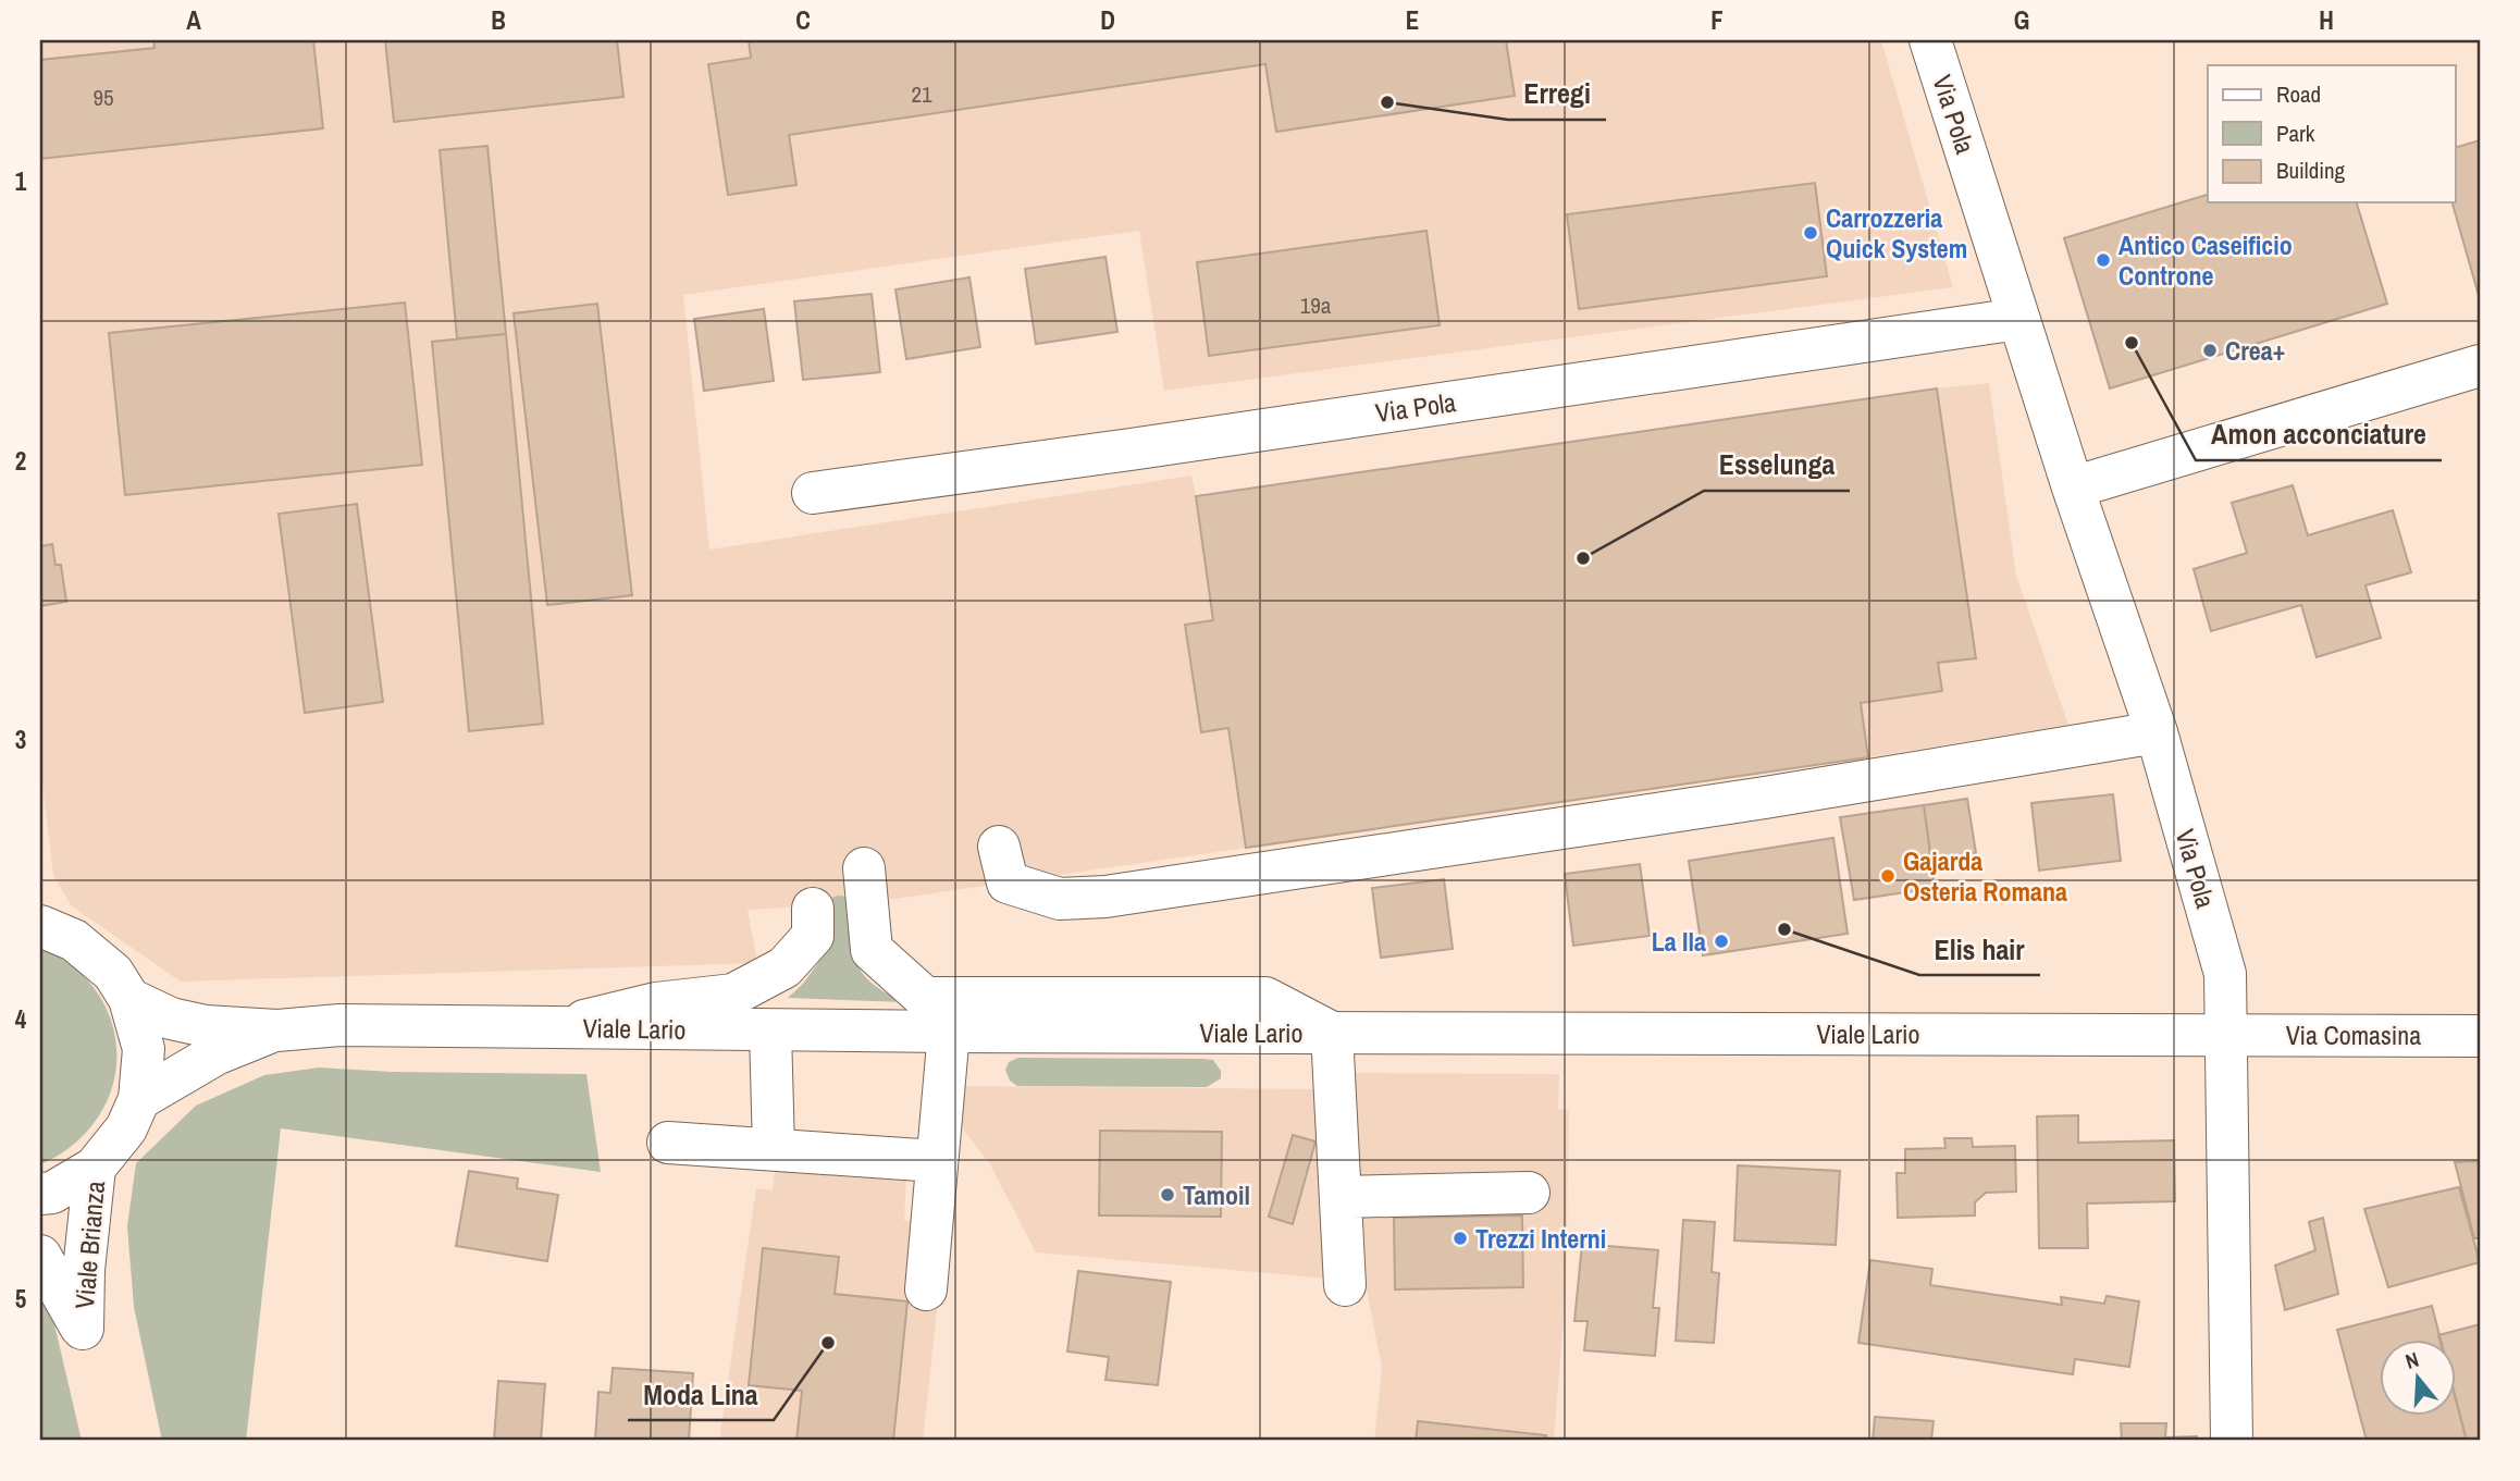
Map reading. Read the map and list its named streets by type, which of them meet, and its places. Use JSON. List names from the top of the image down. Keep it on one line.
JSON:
{"streets":{"main road":["Via Pola","Viale Lario","Via Comasina","Viale Brianza"]},"crossings":[["Via Pola","Viale Lario"],["Via Pola","Via Comasina"],["Viale Lario","Via Comasina"]],"places":["Erregi","Carrozzeria Quick System","Antico Caseificio Controne","Amon acconciature","Crea+","Esselunga","Gajarda Osteria Romana","Elis hair","La Ila","Tamoil","Trezzi Interni","Moda Lina"],"house_numbers":["21","95","19a"],"legend":["Road","Park","Building"],"north":"top","grid":{"columns":["A","B","C","D","E","F","G","H"],"rows":["1","2","3","4","5"]}}
